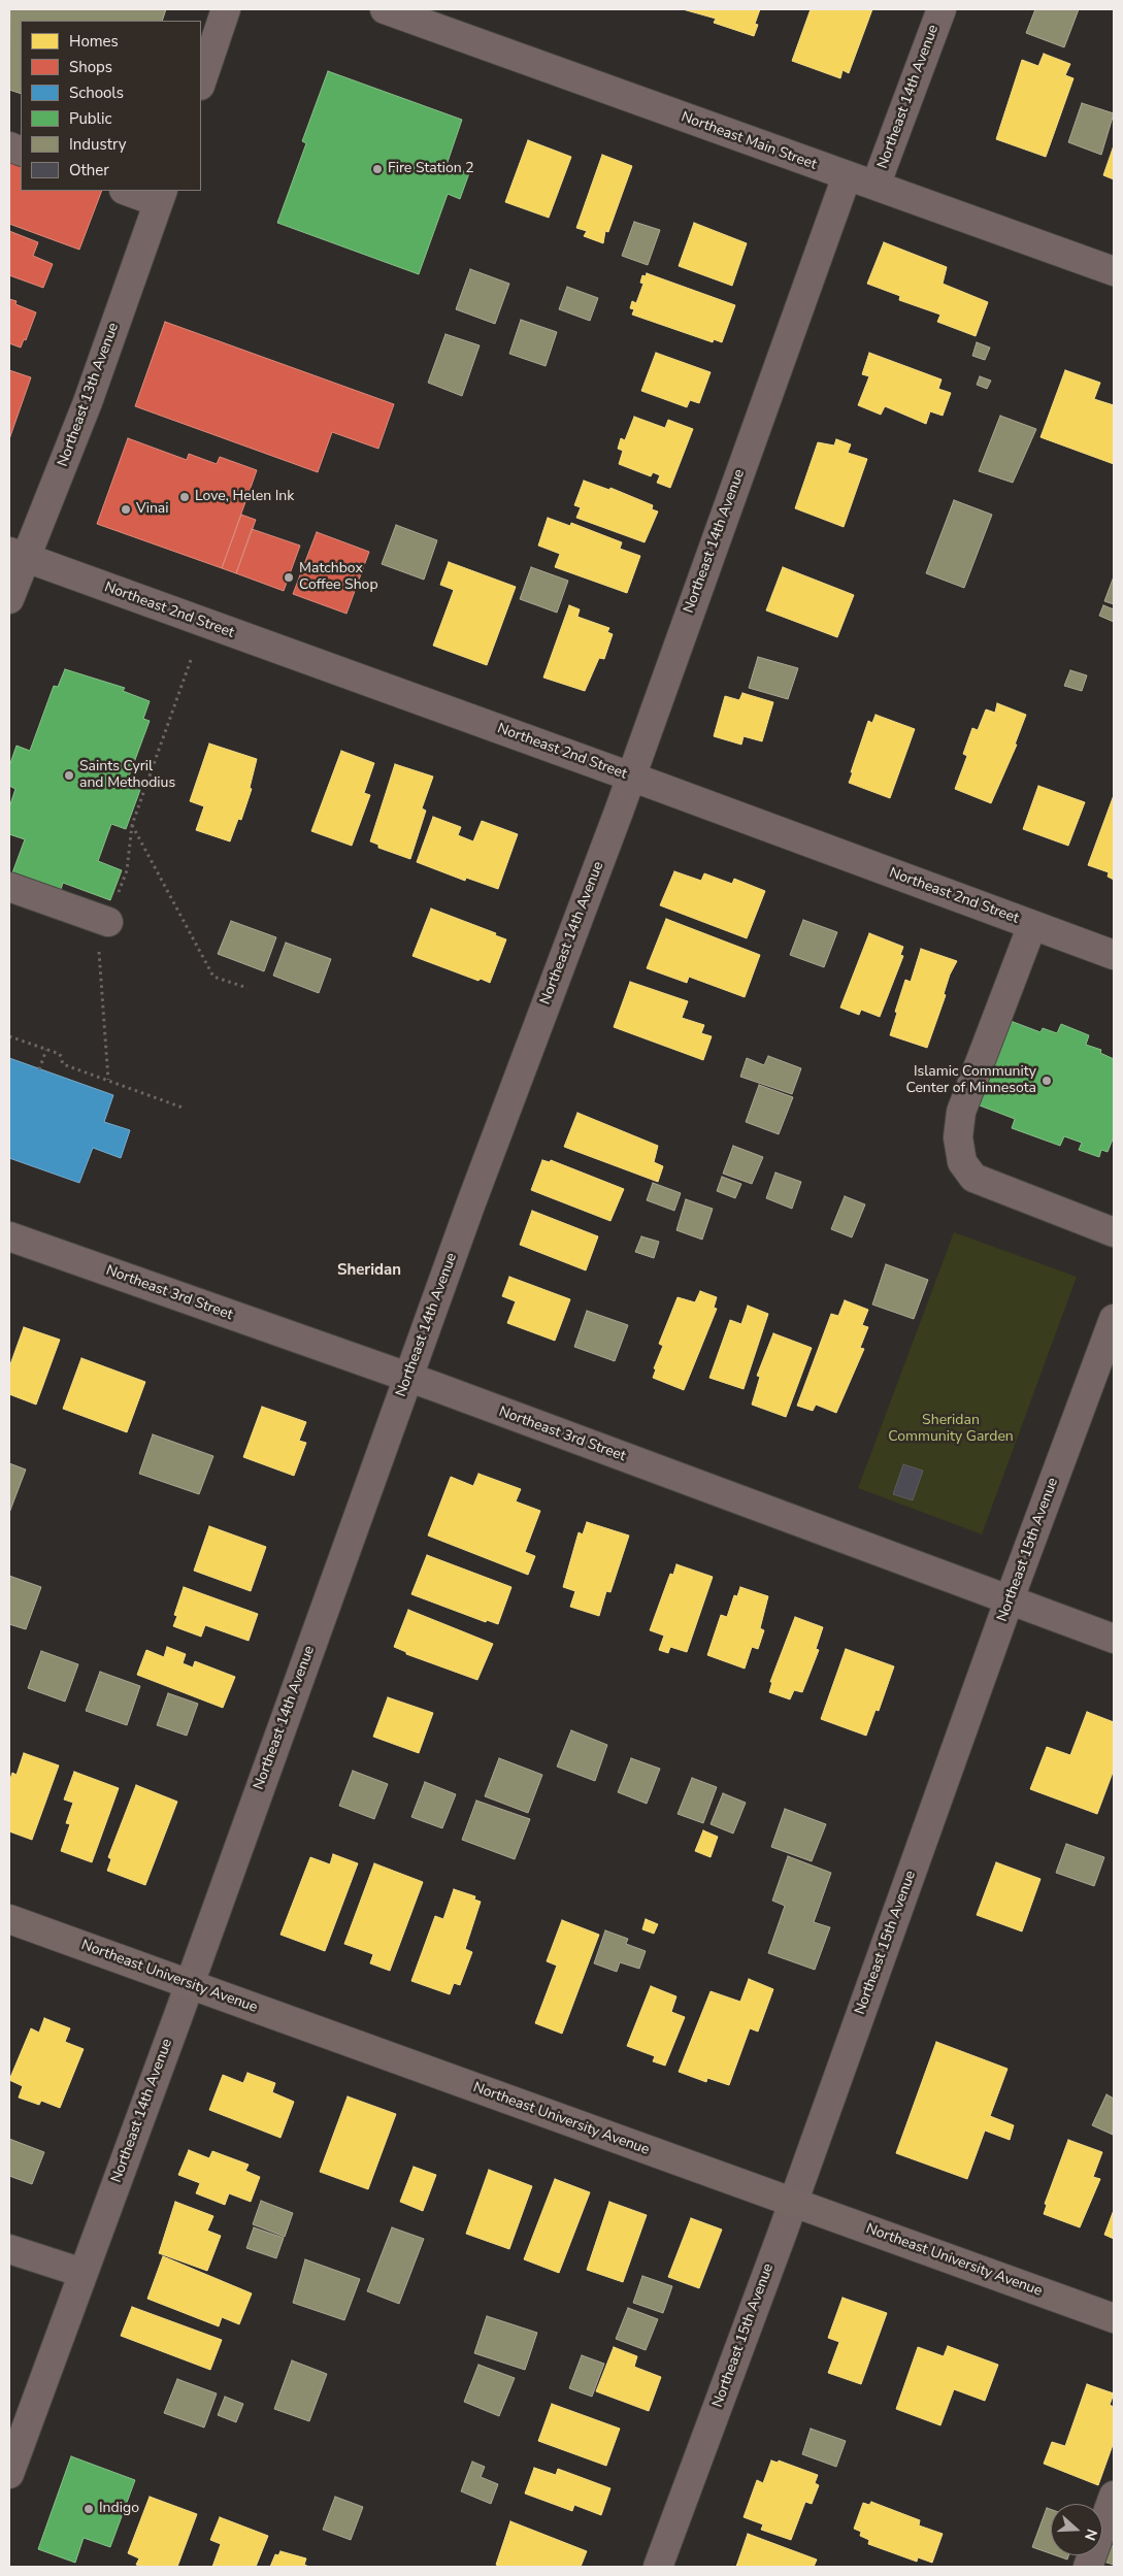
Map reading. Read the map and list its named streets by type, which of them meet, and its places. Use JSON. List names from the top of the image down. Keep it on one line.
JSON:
{"streets":{"main road":["Northeast University Avenue"],"street":["Northeast 14th Avenue","Northeast Main Street","Northeast 13th Avenue","Northeast 2nd Street","Northeast 3rd Street","Northeast 15th Avenue"]},"crossings":[["Northeast 14th Avenue","Northeast Main Street"],["Northeast 14th Avenue","Northeast 2nd Street"],["Northeast 14th Avenue","Northeast 3rd Street"],["Northeast 14th Avenue","Northeast University Avenue"],["Northeast 13th Avenue","Northeast 2nd Street"],["Northeast 3rd Street","Northeast 15th Avenue"],["Northeast 15th Avenue","Northeast University Avenue"]],"districts":["Sheridan"],"parks":["Sheridan Community Garden"],"places":["Fire Station 2","Love, Helen Ink","Vinai","Matchbox Coffee Shop","Saints Cyril and Methodius","Islamic Community Center of Minnesota","Indigo"],"legend":["Homes","Shops","Schools","Public","Industry","Other"],"north":"right"}
